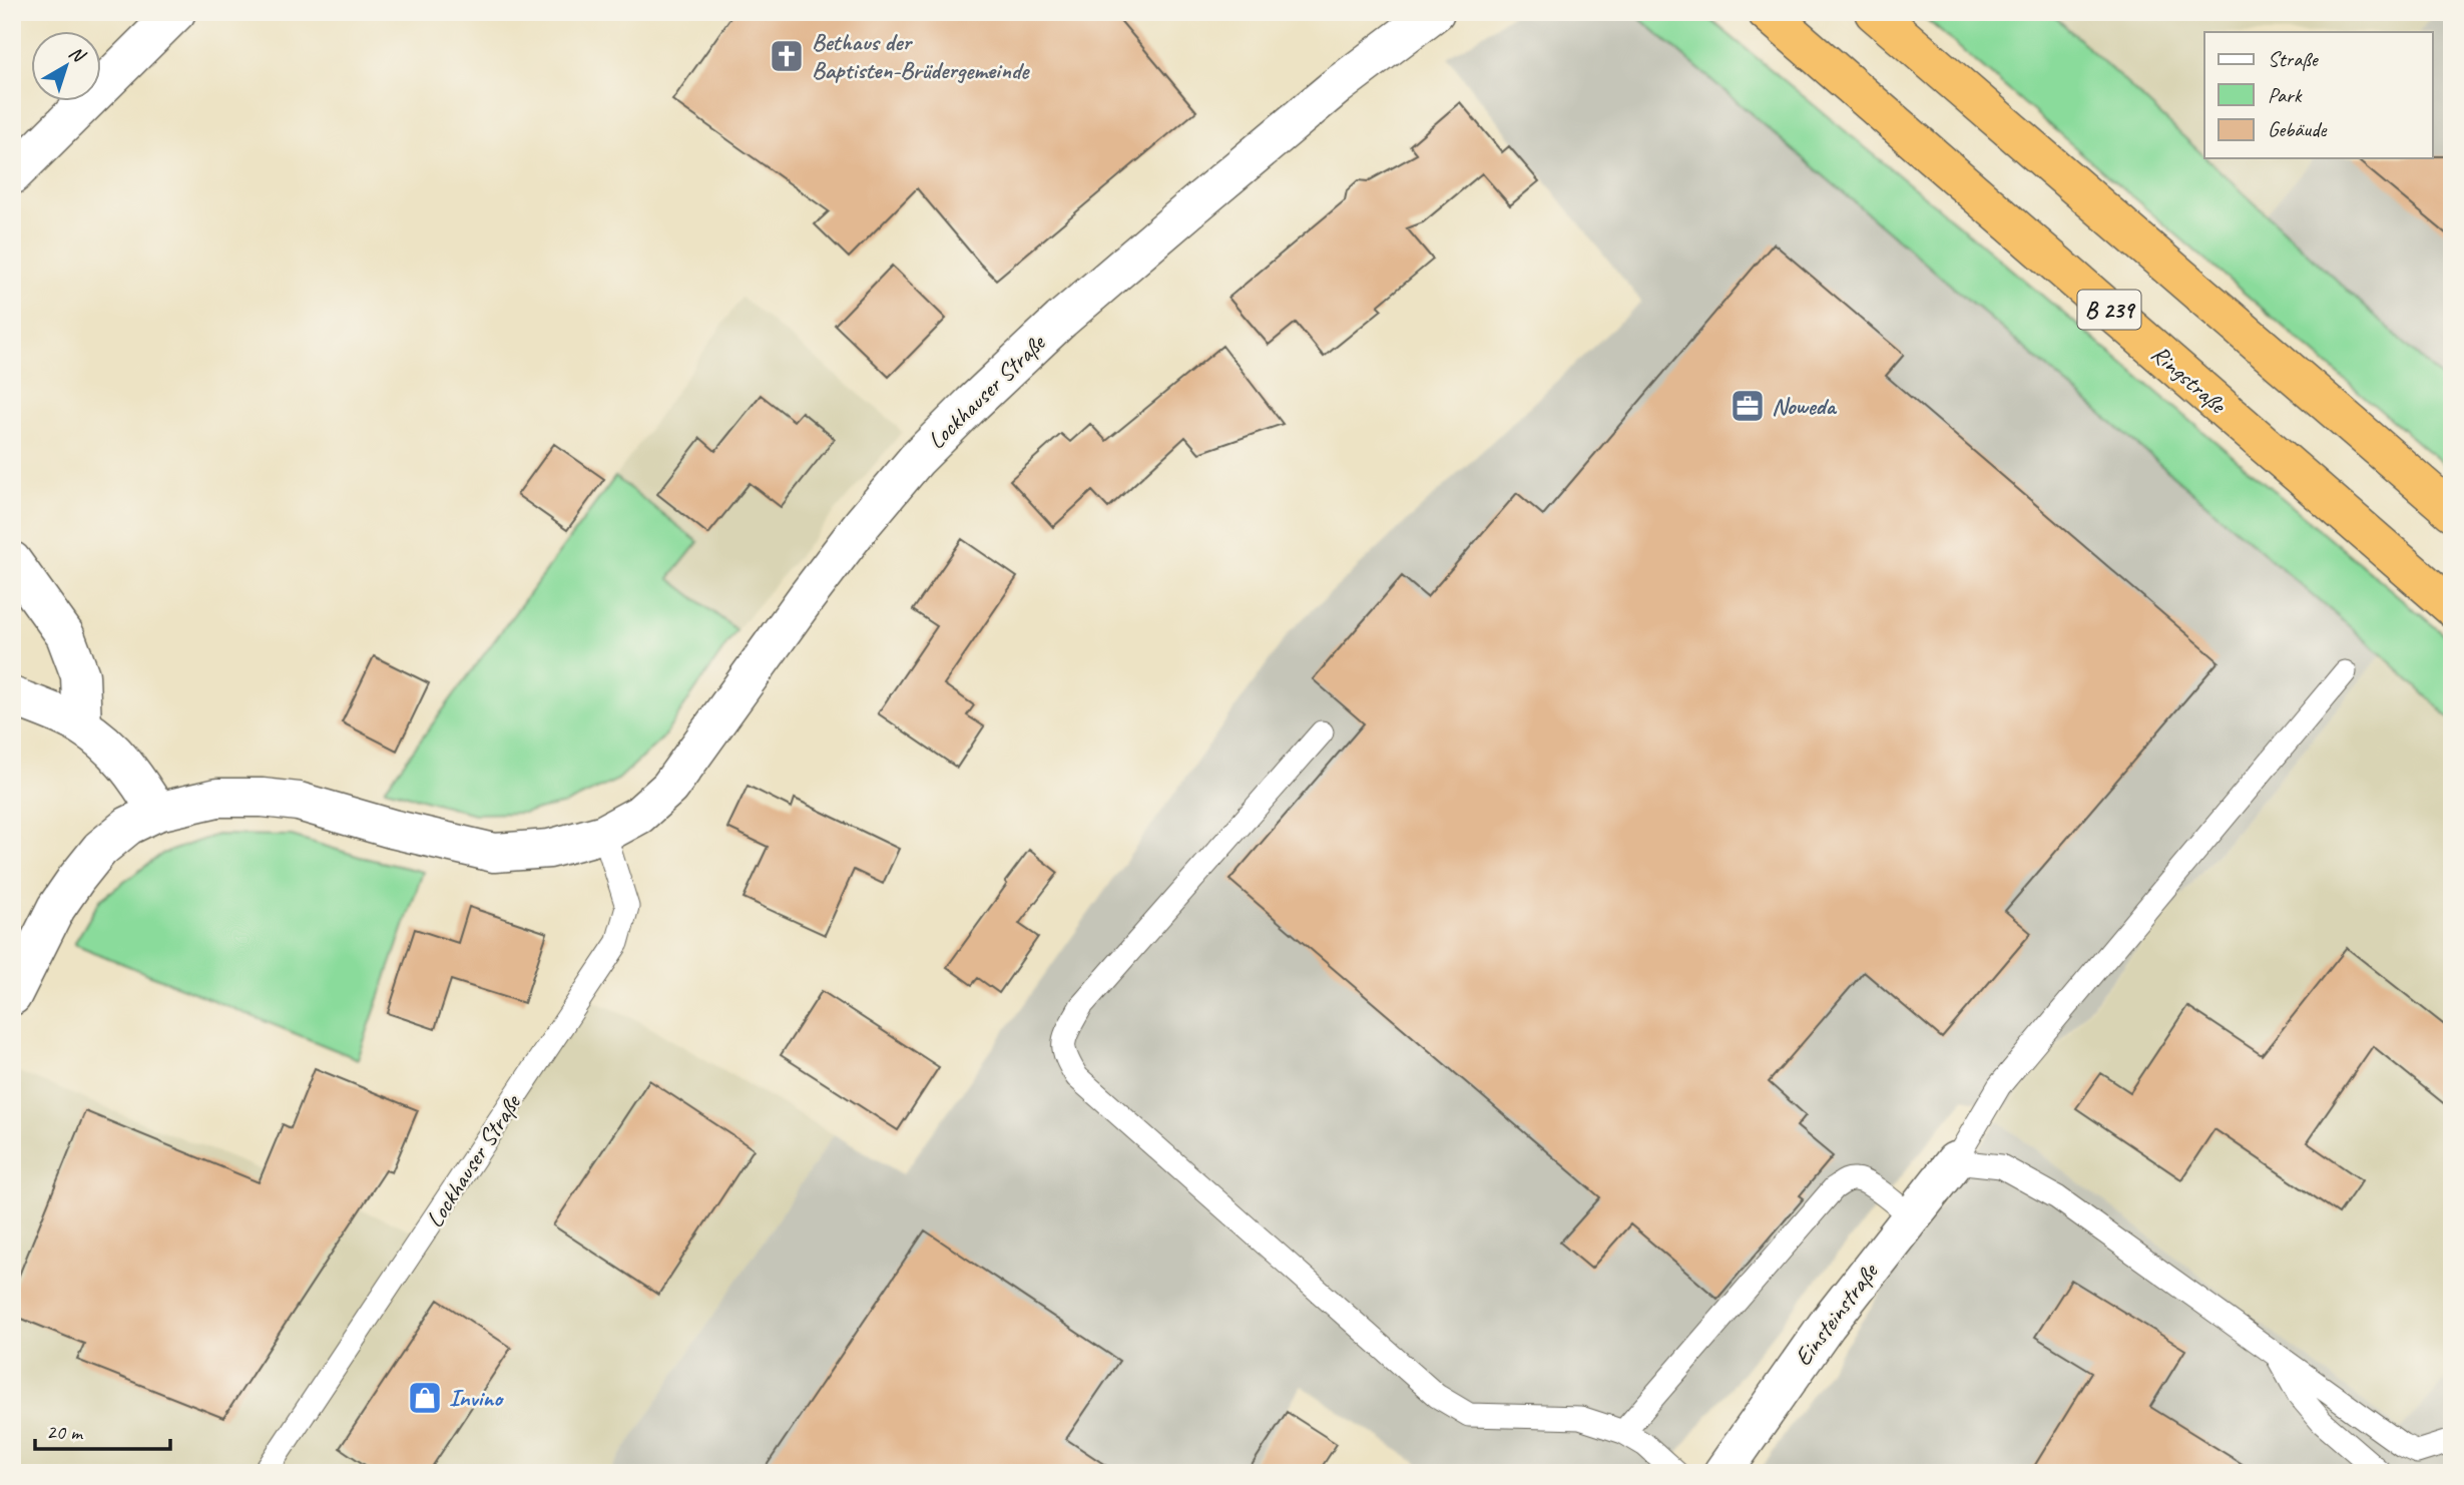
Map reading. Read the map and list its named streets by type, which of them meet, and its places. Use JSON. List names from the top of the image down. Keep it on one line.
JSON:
{"streets":{"highway":["B 239","Ringstraße"],"street":["Lockhauser Straße","Einsteinstraße"]},"places":{"church":["Bethaus der Baptisten-Brüdergemeinde"],"office":["Noweda"],"shop":["Invino"]},"legend":["Straße","Park","Gebäude"],"scale_bar":"20 m","north":"top right"}
